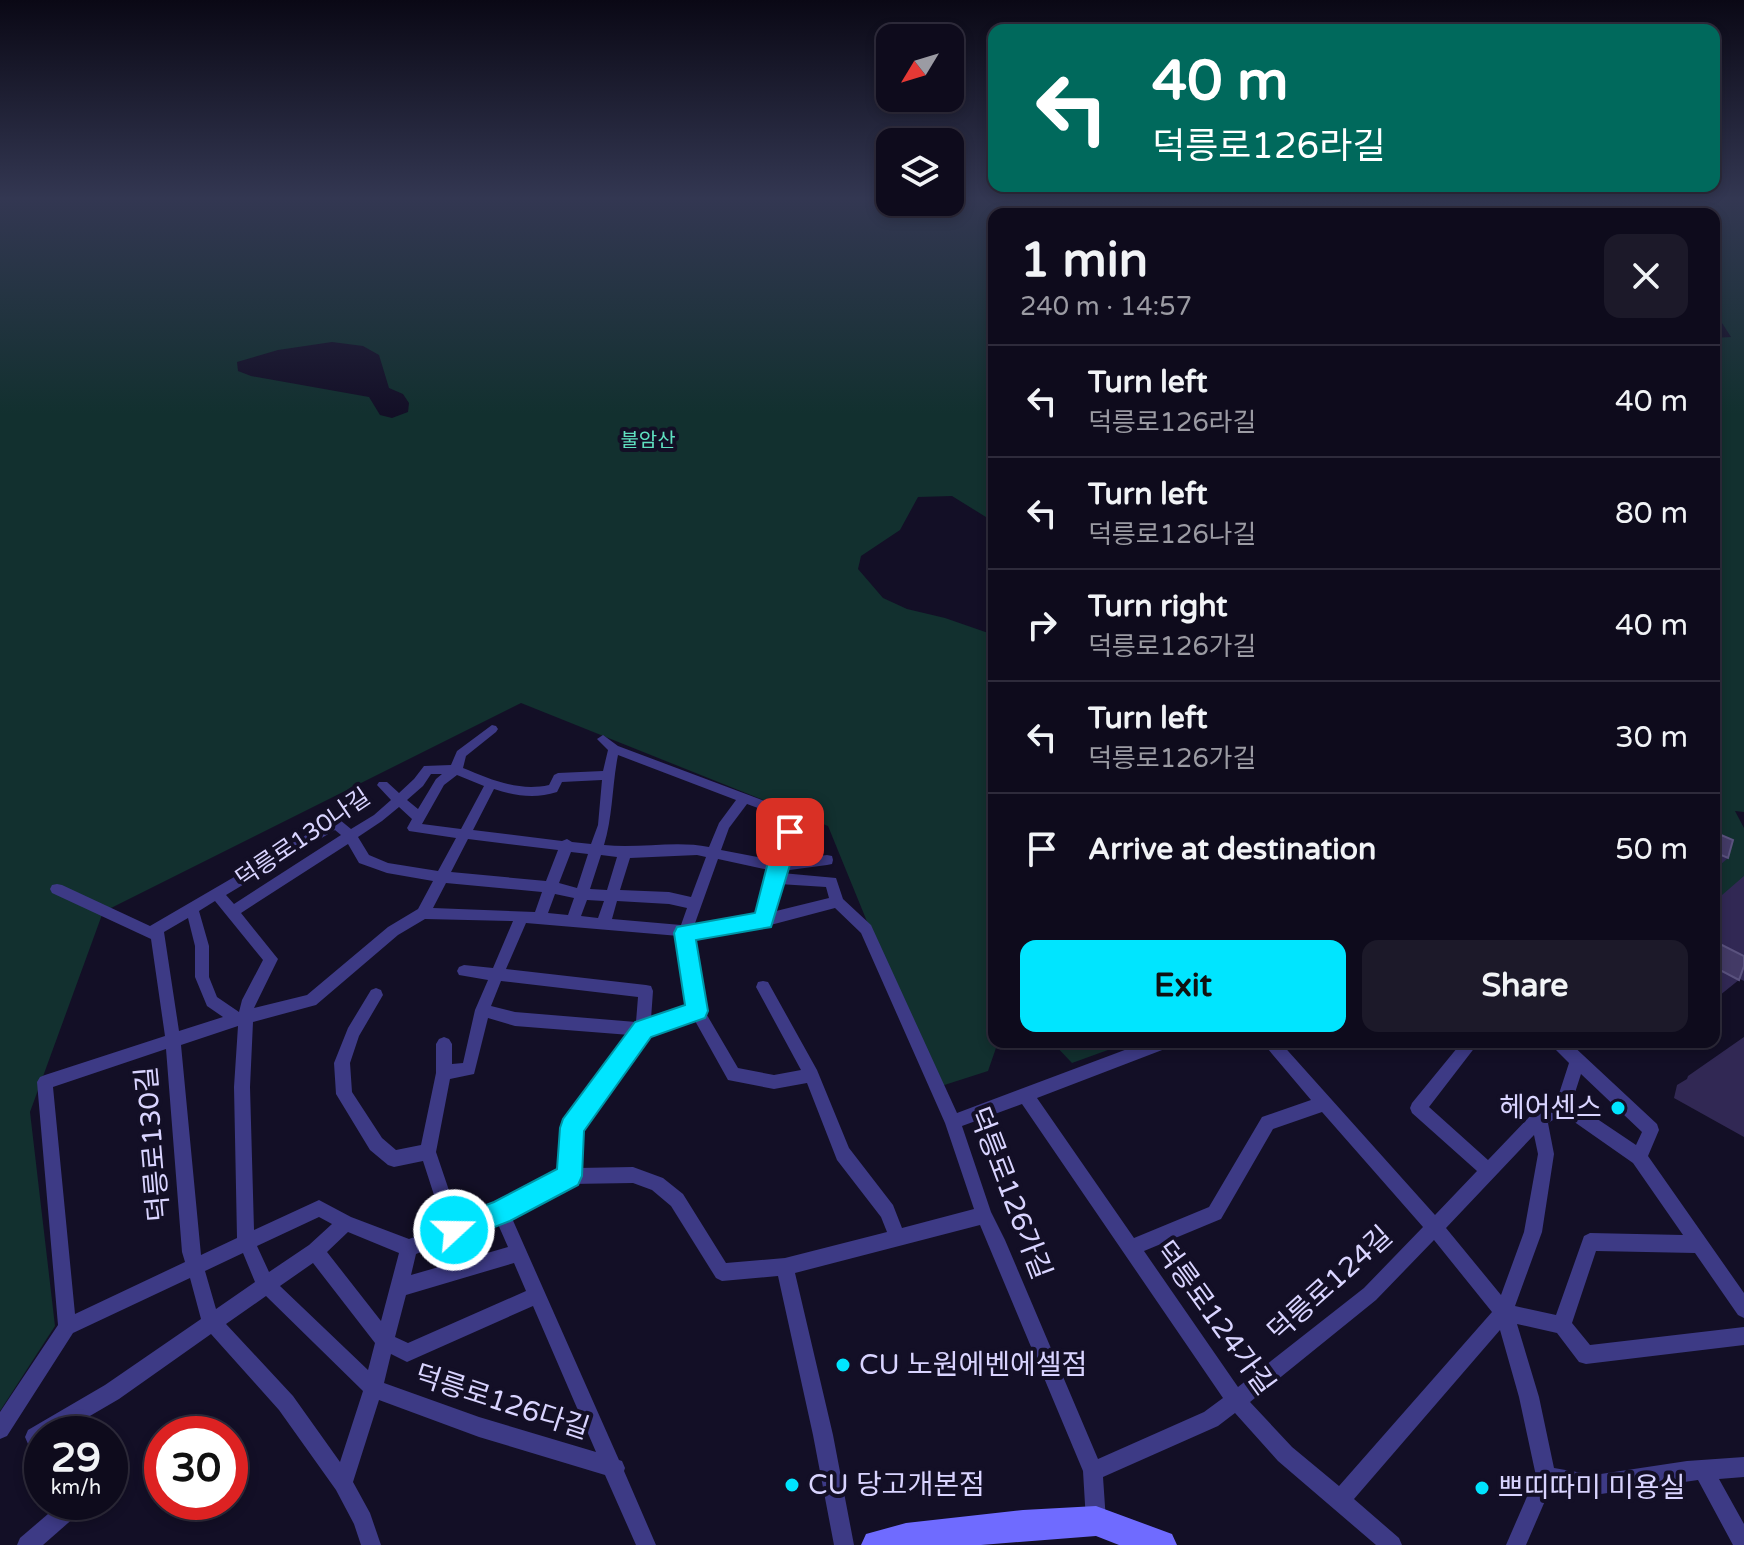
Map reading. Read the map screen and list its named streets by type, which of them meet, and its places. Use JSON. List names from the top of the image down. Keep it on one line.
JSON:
{"streets":{"street":["덕릉로130나길","덕릉로130길","덕릉로126가길","덕릉로124길","덕릉로124가길","덕릉로126다길"]},"crossings":[["덕릉로130나길","덕릉로130길"],["덕릉로126가길","덕릉로124길"],["덕릉로124길","덕릉로124가길"]],"parks":["불암산"],"places":["헤어센스","CU 노원에벤에셀점","CU 당고개본점","쁘띠따미 미용실"],"north":"bottom left","page":{"turn":["40 m","덕릉로126라길"],"heading":["1 min","240 m · 14:57"],"list":[{"name":"Turn left","note":"덕릉로126라길","value":"40 m"},{"name":"Turn left","note":"덕릉로126나길","value":"80 m"},{"name":"Turn right","note":"덕릉로126가길","value":"40 m"},{"name":"Turn left","note":"덕릉로126가길","value":"30 m"},{"name":"Arrive at destination","value":"50 m"}],"buttons":["Exit","Share"],"speed":"29 km/h","limit":"30"}}
